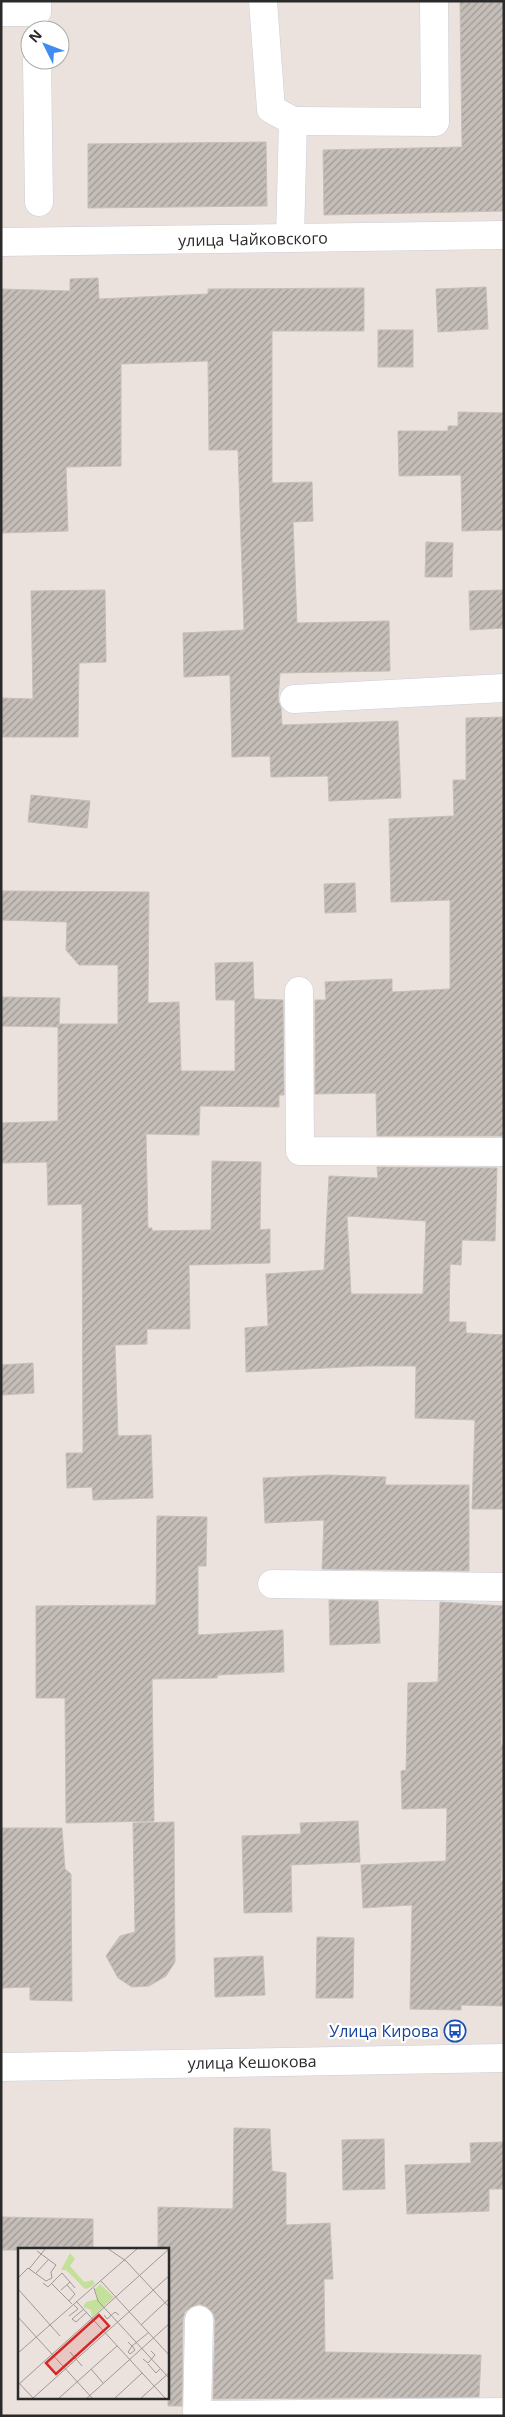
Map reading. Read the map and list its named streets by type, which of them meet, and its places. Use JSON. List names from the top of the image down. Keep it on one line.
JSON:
{"streets":{"street":["улица Чайковского","улица Кешокова"]},"places":{"bus stop":["Улица Кирова"]},"north":"top left"}
